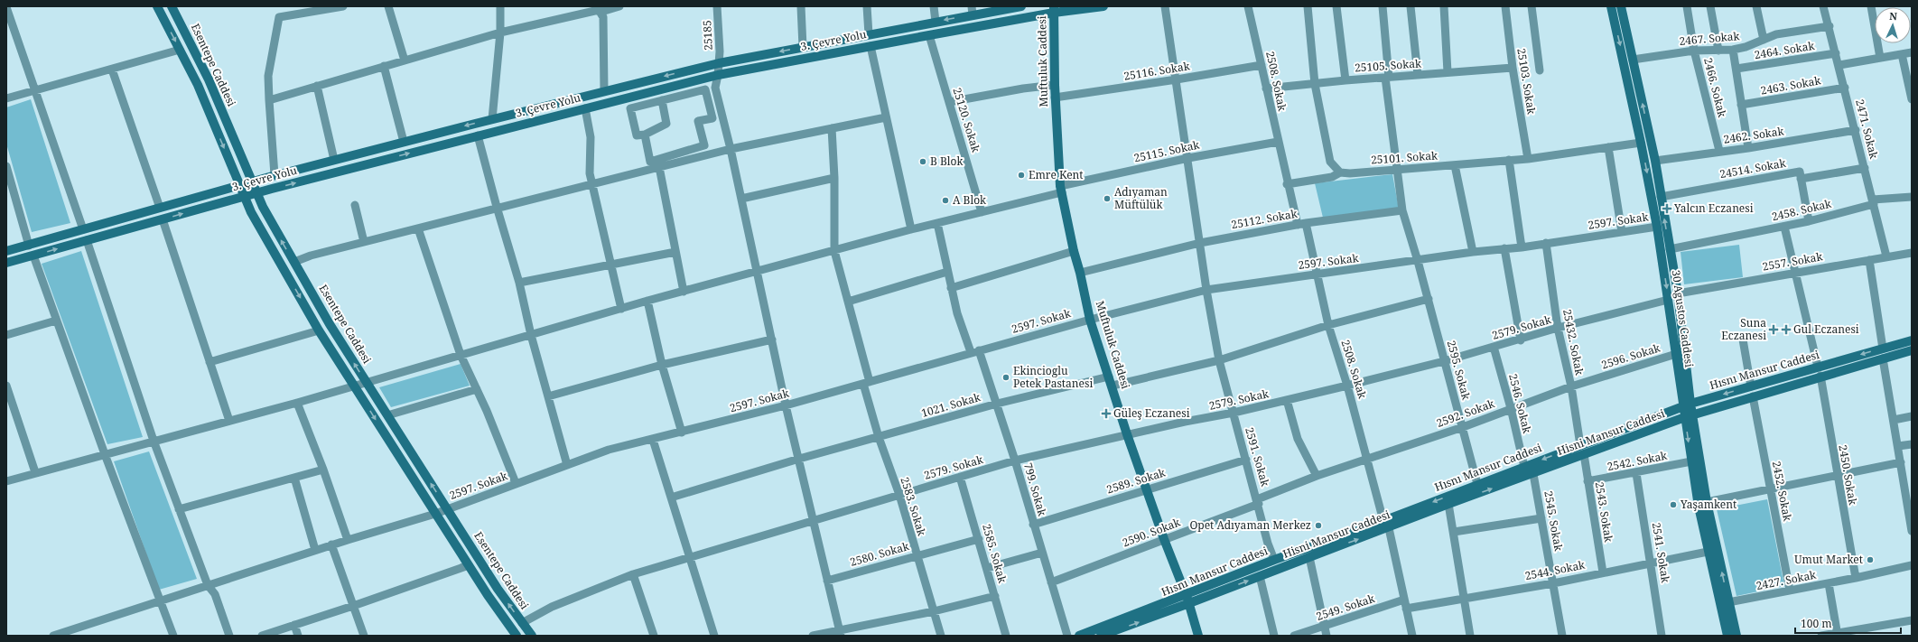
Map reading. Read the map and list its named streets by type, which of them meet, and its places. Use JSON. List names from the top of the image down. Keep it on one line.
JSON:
{"streets":{"main road":["3. Çevre Yolu","Muftuluk Caddesi","Esentepe Caddesi","30 Agustos Caddesi","Hısnı Mansur Caddesi","Hisni Mansur Caddesi"],"street":["25185","2467. Sokak","2464. Sokak","25105. Sokak","25116. Sokak","2508. Sokak","25103. Sokak","2463. Sokak","2466. Sokak","25120. Sokak","2471. Sokak","2462. Sokak","25115. Sokak","25101. Sokak","24514. Sokak","2458. Sokak","25112. Sokak","2597. Sokak","2557. Sokak","2579. Sokak","25432. Sokak","2596. Sokak","2595. Sokak","2546. Sokak","1021. Sokak","2592. Sokak","2591. Sokak","2542. Sokak","2450. Sokak","2589. Sokak","799. Sokak","2452. Sokak","2583. Sokak","2543. Sokak","2545. Sokak","2590. Sokak","2541. Sokak","2585. Sokak","2580. Sokak","2544. Sokak","2427. Sokak","2549. Sokak"]},"crossings":[["25185","3. Çevre Yolu"],["25185","25115. Sokak"],["25185","2597. Sokak"],["25185","2579. Sokak"],["25185","1021. Sokak"],["25185","2580. Sokak"],["2467. Sokak","2466. Sokak"],["2467. Sokak","2471. Sokak"],["2467. Sokak","30 Agustos Caddesi"],["3. Çevre Yolu","Muftuluk Caddesi"],["3. Çevre Yolu","Esentepe Caddesi"],["3. Çevre Yolu","25120. Sokak"],["2464. Sokak","2471. Sokak"],["Muftuluk Caddesi","25116. Sokak"],["Muftuluk Caddesi","25115. Sokak"],["Muftuluk Caddesi","25112. Sokak"],["Muftuluk Caddesi","2597. Sokak"],["Muftuluk Caddesi","2579. Sokak"],["Muftuluk Caddesi","Hısnı Mansur Caddesi"],["Muftuluk Caddesi","1021. Sokak"],["Muftuluk Caddesi","Hisni Mansur Caddesi"],["Muftuluk Caddesi","2589. Sokak"],["Muftuluk Caddesi","2590. Sokak"],["Esentepe Caddesi","25115. Sokak"],["Esentepe Caddesi","2597. Sokak"],["Esentepe Caddesi","2579. Sokak"],["25105. Sokak","2508. Sokak"],["25105. Sokak","25103. Sokak"],["25116. Sokak","2508. Sokak"],["25116. Sokak","2591. Sokak"],["2508. Sokak","25115. Sokak"],["2508. Sokak","25101. Sokak"],["2508. Sokak","25112. Sokak"],["2508. Sokak","2597. Sokak"],["2508. Sokak","2579. Sokak"],["2508. Sokak","Hısnı Mansur Caddesi"],["2508. Sokak","2592. Sokak"],["2508. Sokak","Hisni Mansur Caddesi"],["2508. Sokak","2544. Sokak"],["2508. Sokak","2549. Sokak"],["25103. Sokak","25101. Sokak"],["2463. Sokak","2471. Sokak"],["2466. Sokak","2462. Sokak"],["25120. Sokak","25115. Sokak"],["2471. Sokak","2462. Sokak"],["2471. Sokak","2458. Sokak"],["2471. Sokak","2557. Sokak"],["2462. Sokak","30 Agustos Caddesi"],["25115. Sokak","2591. Sokak"],["25115. Sokak","799. Sokak"],["25115. Sokak","2583. Sokak"],["25101. Sokak","30 Agustos Caddesi"],["24514. Sokak","30 Agustos Caddesi"],["2458. Sokak","30 Agustos Caddesi"],["25112. Sokak","2591. Sokak"],["2597. Sokak","30 Agustos Caddesi"],["2597. Sokak","25432. Sokak"],["2597. Sokak","2595. Sokak"],["2597. Sokak","2591. Sokak"],["2597. Sokak","799. Sokak"],["2597. Sokak","2583. Sokak"],["2557. Sokak","30 Agustos Caddesi"],["30 Agustos Caddesi","2579. Sokak"],["30 Agustos Caddesi","2596. Sokak"],["30 Agustos Caddesi","Hısnı Mansur Caddesi"],["30 Agustos Caddesi","Hisni Mansur Caddesi"],["30 Agustos Caddesi","2542. Sokak"],["30 Agustos Caddesi","2544. Sokak"],["30 Agustos Caddesi","2427. Sokak"],["2579. Sokak","25432. Sokak"],["2579. Sokak","2595. Sokak"],["2579. Sokak","2546. Sokak"],["2579. Sokak","2591. Sokak"],["2579. Sokak","799. Sokak"],["2579. Sokak","2583. Sokak"],["2579. Sokak","2585. Sokak"],["25432. Sokak","2596. Sokak"],["25432. Sokak","Hısnı Mansur Caddesi"],["25432. Sokak","2592. Sokak"],["25432. Sokak","Hisni Mansur Caddesi"],["25432. Sokak","2543. Sokak"],["2596. Sokak","2592. Sokak"],["2595. Sokak","Hısnı Mansur Caddesi"],["2595. Sokak","2592. Sokak"],["Hısnı Mansur Caddesi","2546. Sokak"],["Hısnı Mansur Caddesi","Hisni Mansur Caddesi"],["Hısnı Mansur Caddesi","2591. Sokak"],["Hısnı Mansur Caddesi","2543. Sokak"],["2546. Sokak","2592. Sokak"],["1021. Sokak","799. Sokak"],["1021. Sokak","2583. Sokak"],["2592. Sokak","2590. Sokak"],["Hisni Mansur Caddesi","2450. Sokak"],["Hisni Mansur Caddesi","2452. Sokak"],["Hisni Mansur Caddesi","2543. Sokak"],["Hisni Mansur Caddesi","2545. Sokak"],["2591. Sokak","2589. Sokak"],["2591. Sokak","2590. Sokak"],["2542. Sokak","2543. Sokak"],["2542. Sokak","2541. Sokak"],["2450. Sokak","2427. Sokak"],["2589. Sokak","799. Sokak"],["799. Sokak","2590. Sokak"],["2452. Sokak","2427. Sokak"],["2583. Sokak","2580. Sokak"],["2543. Sokak","2544. Sokak"],["2545. Sokak","2544. Sokak"],["2541. Sokak","2544. Sokak"],["2585. Sokak","2580. Sokak"]],"one_way":["Hisni Mansur Caddesi"],"places":{"other":["B Blok","Emre Kent","Adıyaman Müftülük","A Blok","Ekincioglu Petek Pastanesi","Yaşamkent","Opet Adıyaman Merkez","Umut Market"],"health":["Yalcın Eczanesi","Suna Eczanesi","Gul Eczanesi","Güleş Eczanesi"]},"scale_bar":"100 m","north":"top"}
